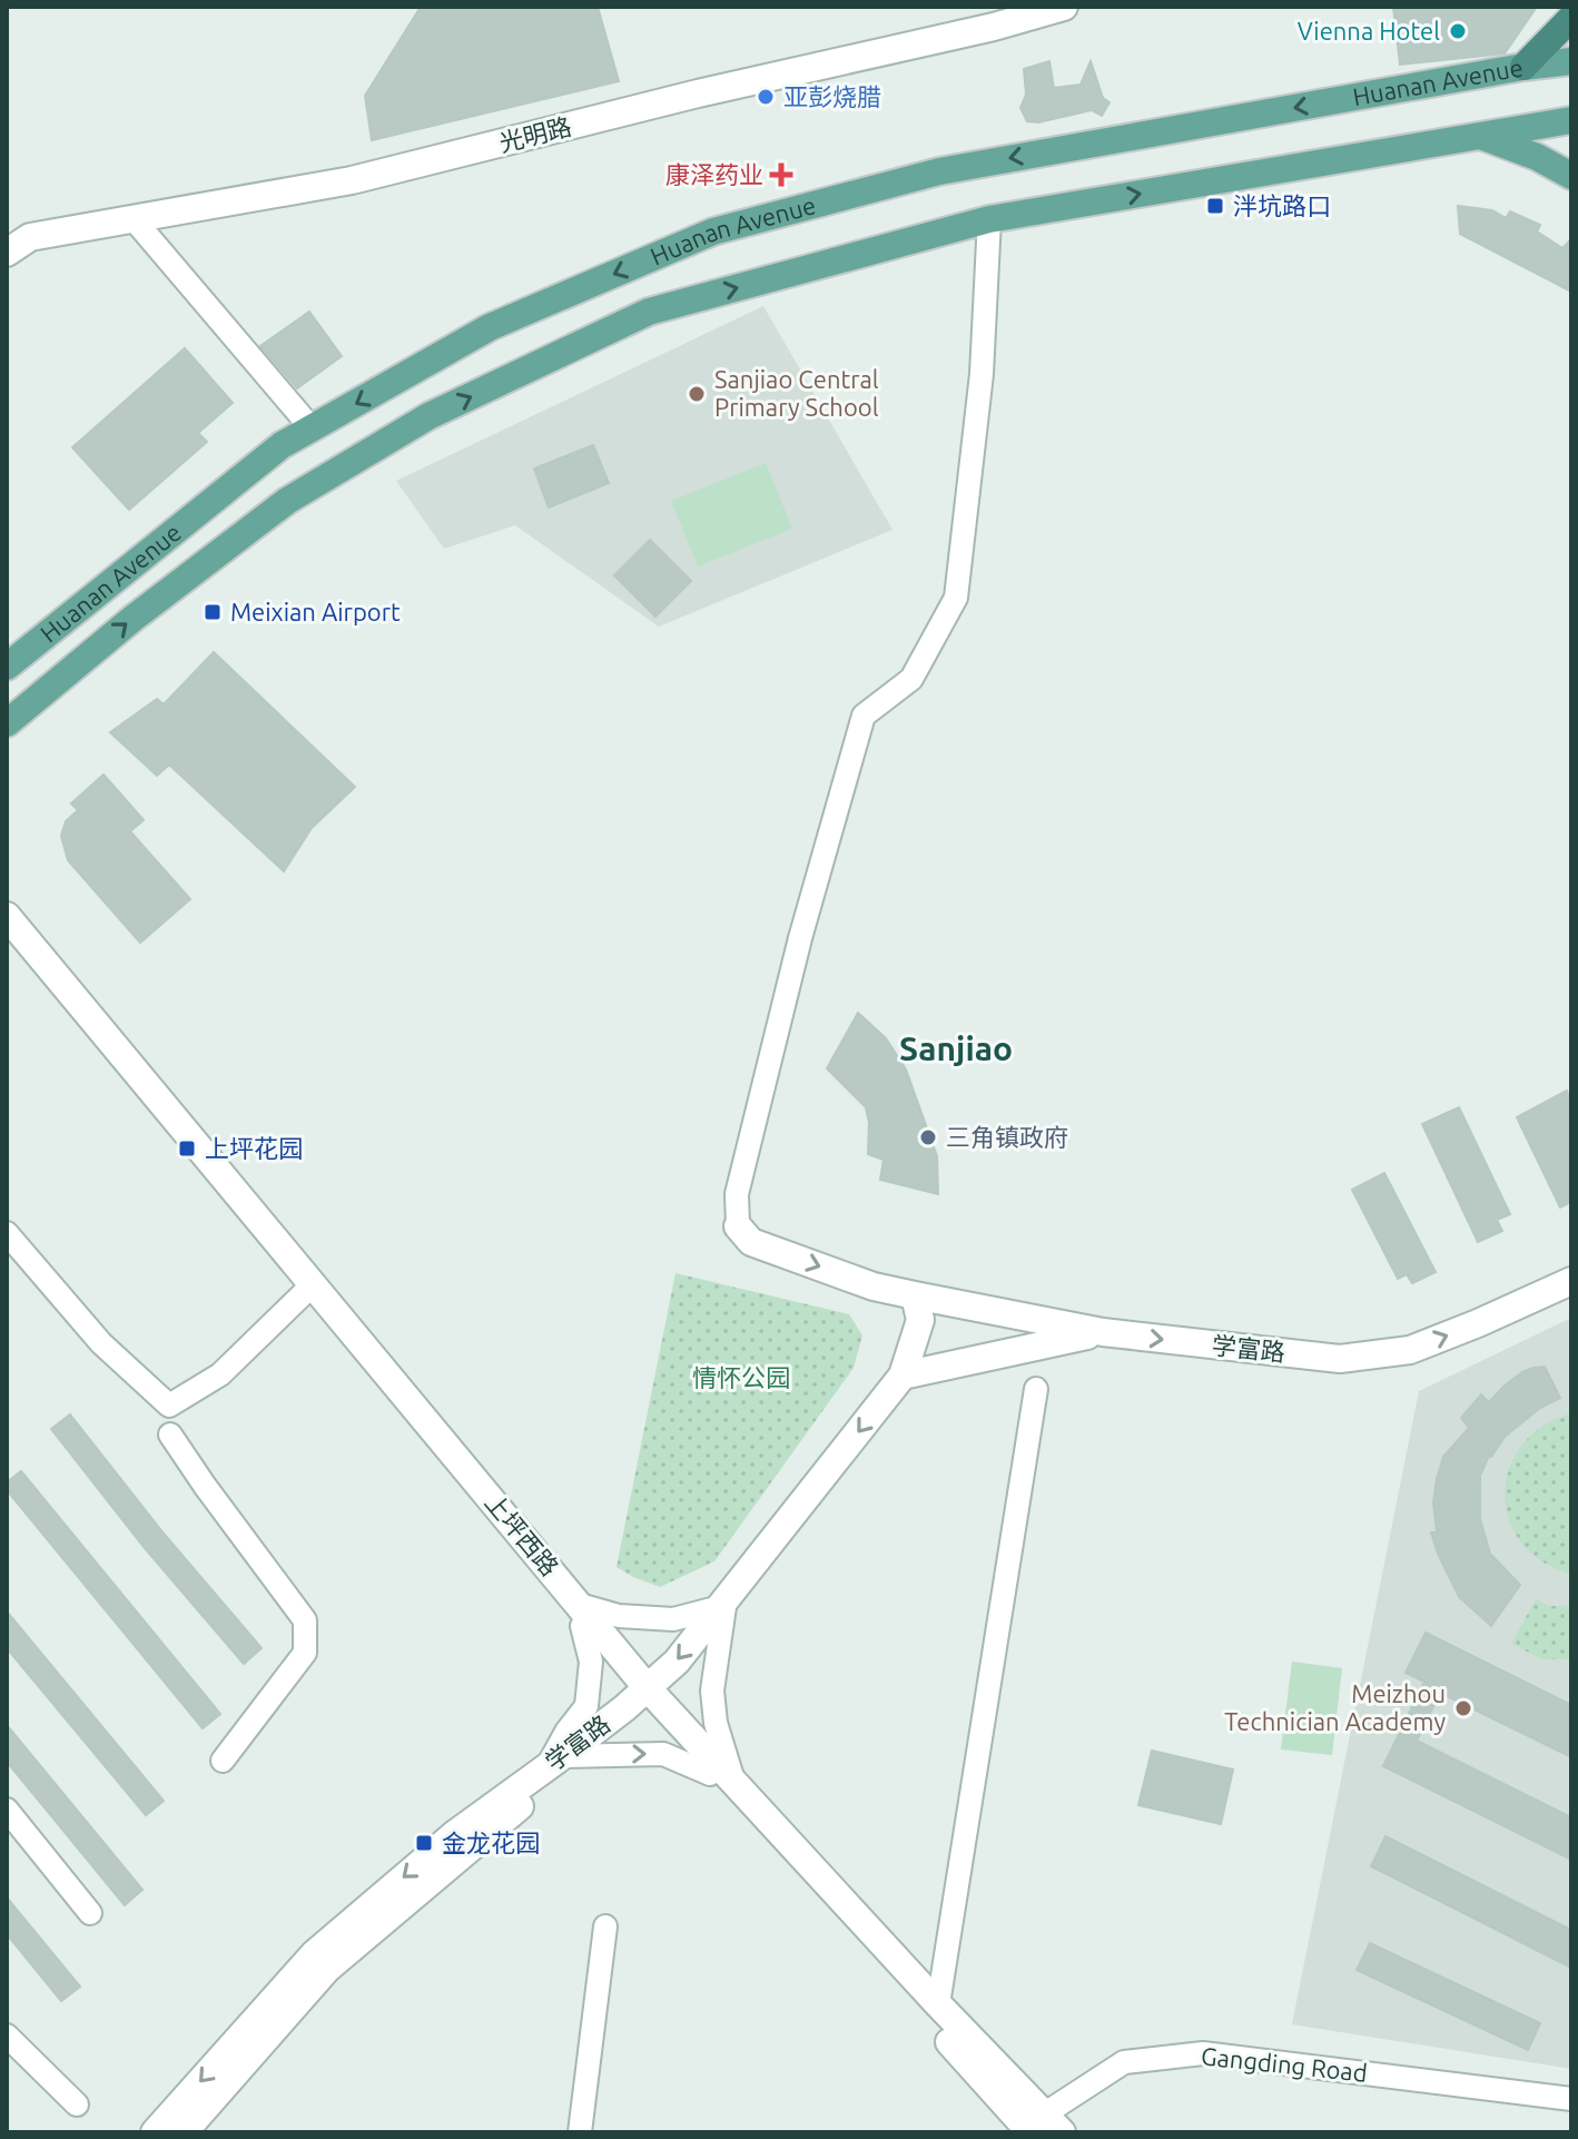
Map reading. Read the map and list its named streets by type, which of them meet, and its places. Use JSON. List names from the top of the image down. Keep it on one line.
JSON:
{"streets":{"main road":["Huanan Avenue"],"street":["光明路","学富路","上坪西路","Gangding Road"]},"crossings":[["学富路","上坪西路"],["上坪西路","Gangding Road"]],"districts":["Sanjiao"],"parks":["情怀公园"],"places":{"other":["Vienna Hotel","亚彭烧腊","Sanjiao Central Primary School","三角镇政府","Meizhou Technician Academy"],"health":["康泽药业"],"transit":["泮坑路口","Meixian Airport","上坪花园","金龙花园"]}}
